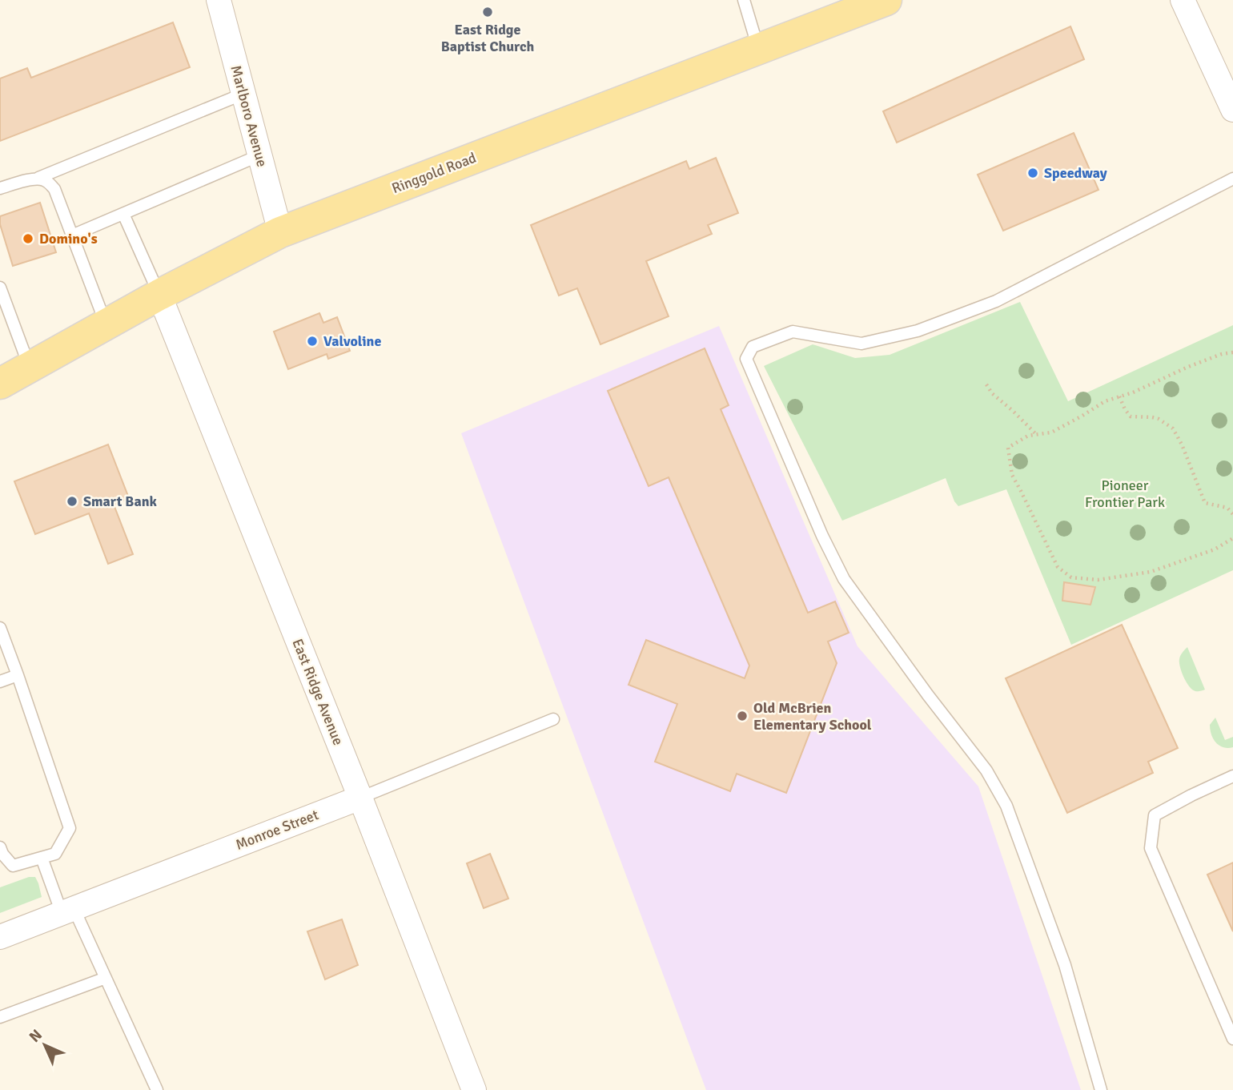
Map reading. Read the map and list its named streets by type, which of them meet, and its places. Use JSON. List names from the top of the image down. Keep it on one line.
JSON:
{"streets":{"main road":["Ringgold Road"],"street":["Marlboro Avenue","East Ridge Avenue","Monroe Street"]},"crossings":[["Marlboro Avenue","Ringgold Road"],["Ringgold Road","East Ridge Avenue"],["East Ridge Avenue","Monroe Street"]],"parks":["Pioneer Frontier Park"],"places":["East Ridge Baptist Church","Speedway","Domino's","Valvoline","Smart Bank","Old McBrien Elementary School"],"north":"top left"}
